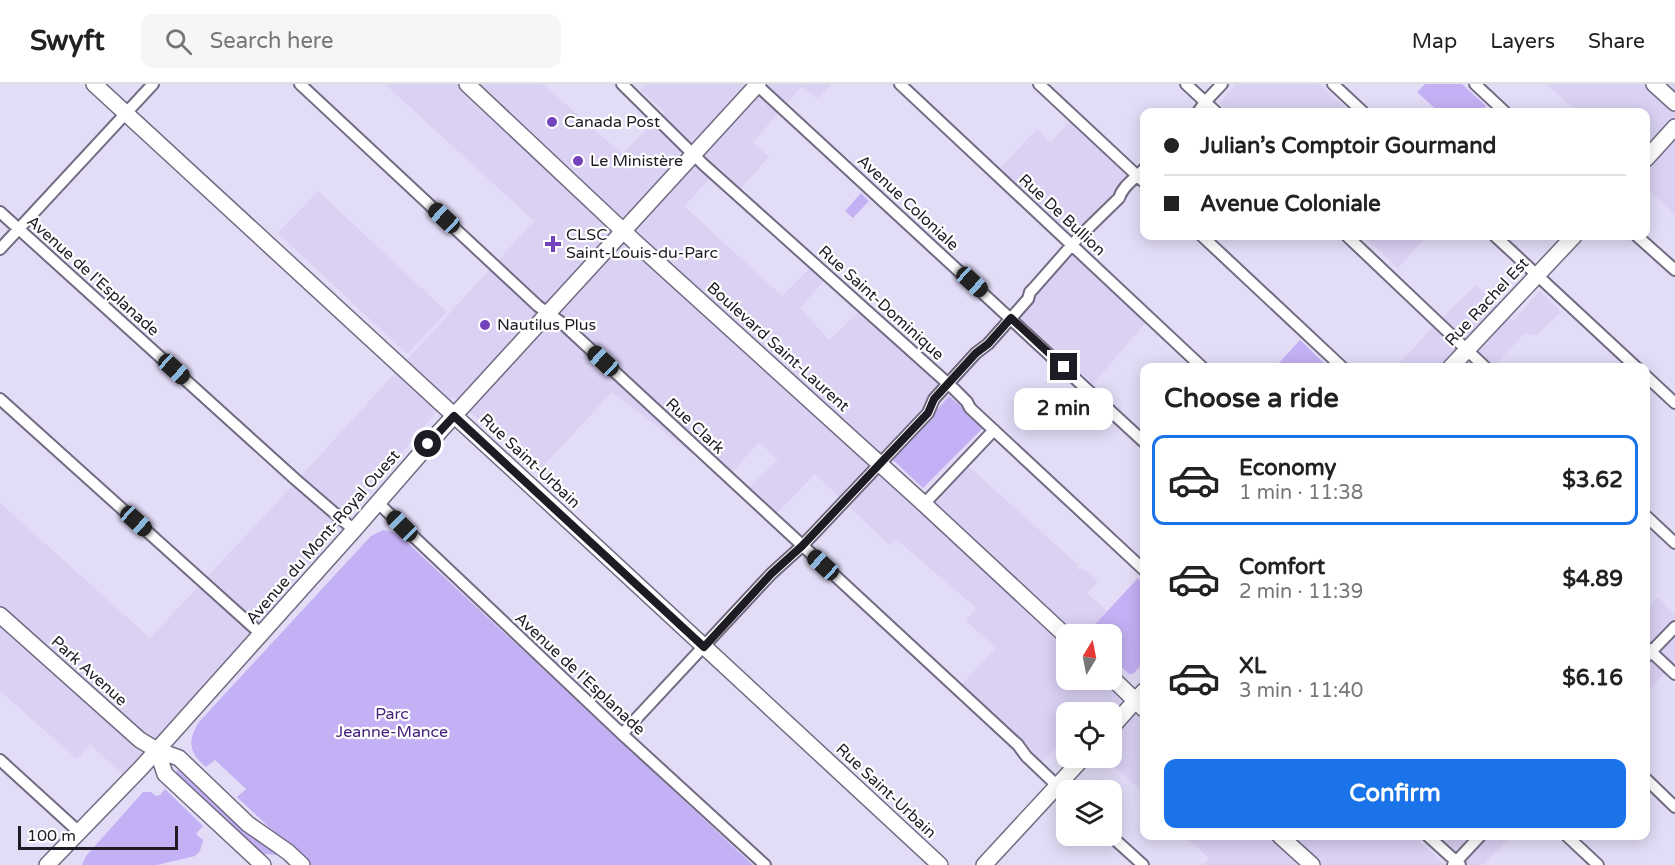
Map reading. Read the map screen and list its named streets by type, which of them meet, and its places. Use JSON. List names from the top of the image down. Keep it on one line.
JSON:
{"streets":{"main road":["Rue Rachel Est","Boulevard Saint-Laurent","Rue Saint-Urbain","Avenue du Mont-Royal Ouest","Park Avenue"],"street":["Avenue Coloniale","Rue De Bullion","Avenue de l'Esplanade","Rue Saint-Dominique","Rue Clark"]},"crossings":[["Avenue Coloniale","Avenue du Mont-Royal Ouest"],["Avenue de l'Esplanade","Avenue du Mont-Royal Ouest"],["Rue Saint-Dominique","Avenue du Mont-Royal Ouest"],["Boulevard Saint-Laurent","Avenue du Mont-Royal Ouest"],["Rue Clark","Avenue du Mont-Royal Ouest"],["Rue Saint-Urbain","Avenue du Mont-Royal Ouest"],["Avenue du Mont-Royal Ouest","Park Avenue"]],"parks":["Parc Jeanne-Mance"],"places":{"other":["Canada Post","Le Ministère","Nautilus Plus"],"health":["CLSC Saint-Louis-du-Parc"]},"scale_bar":"100 m","north":"top","page":{"header":"Swyft","search":"Search here","nav":["Map","Layers","Share"],"banner":["Julian’s Comptoir Gourmand","Avenue Coloniale"],"heading":"Choose a ride","bubble":"2 min","list":[{"name":"Economy","note":"1 min · 11:38","value":"$3.62"},{"name":"Comfort","note":"2 min · 11:39","value":"$4.89"},{"name":"XL","note":"3 min · 11:40","value":"$6.16"}],"buttons":"Confirm","scale":"100 m"}}
